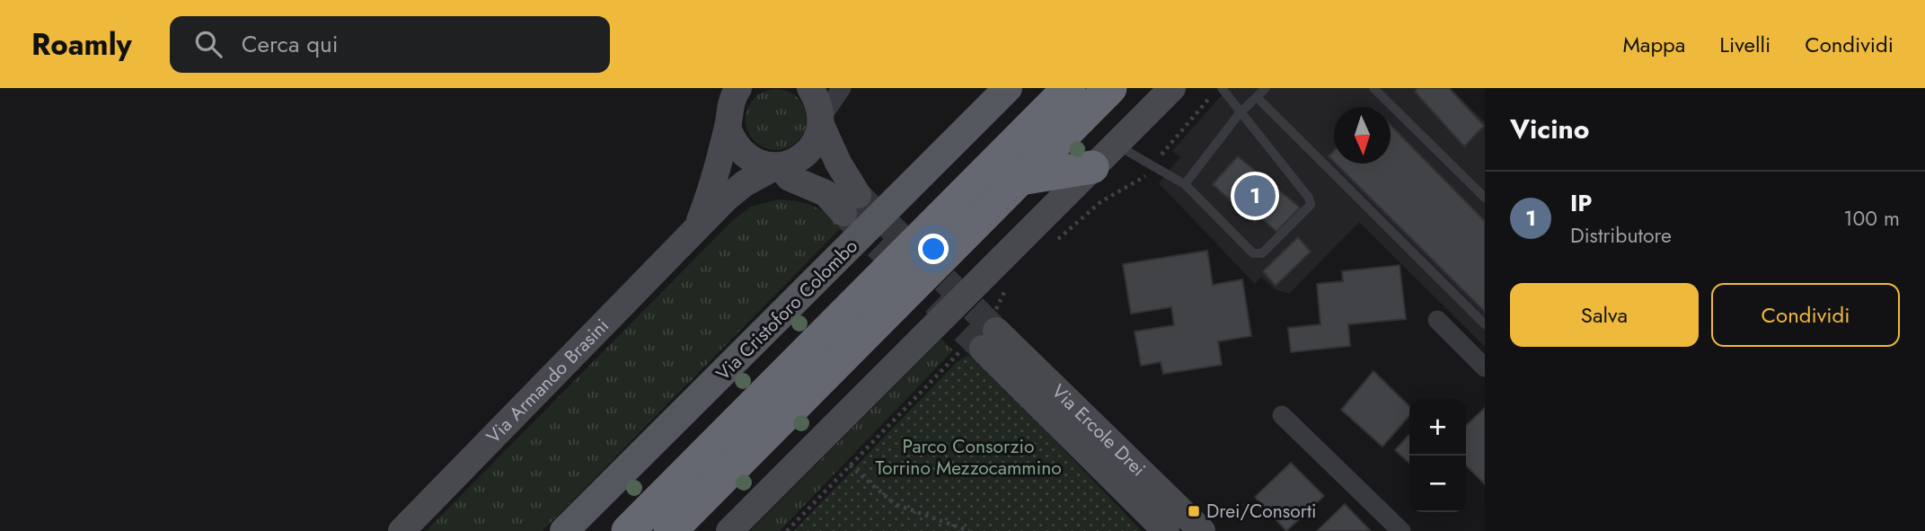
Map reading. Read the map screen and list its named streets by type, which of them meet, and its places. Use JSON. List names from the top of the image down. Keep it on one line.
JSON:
{"streets":{"main road":["Via Cristoforo Colombo"],"street":["Via Armando Brasini","Via Ercole Drei"]},"parks":["Parco Consorzio Torrino Mezzocammino"],"places":{"transit":["Drei/Consorti"]},"north":"bottom","page":{"header":"Roamly","search":"Cerca qui","nav":["Mappa","Livelli","Condividi"],"heading":"Vicino","list":[{"mark":"1","name":"IP","note":"Distributore","value":"100 m"}],"pins":"1","buttons":["Salva","Condividi"],"map_buttons":["+","−"]}}
